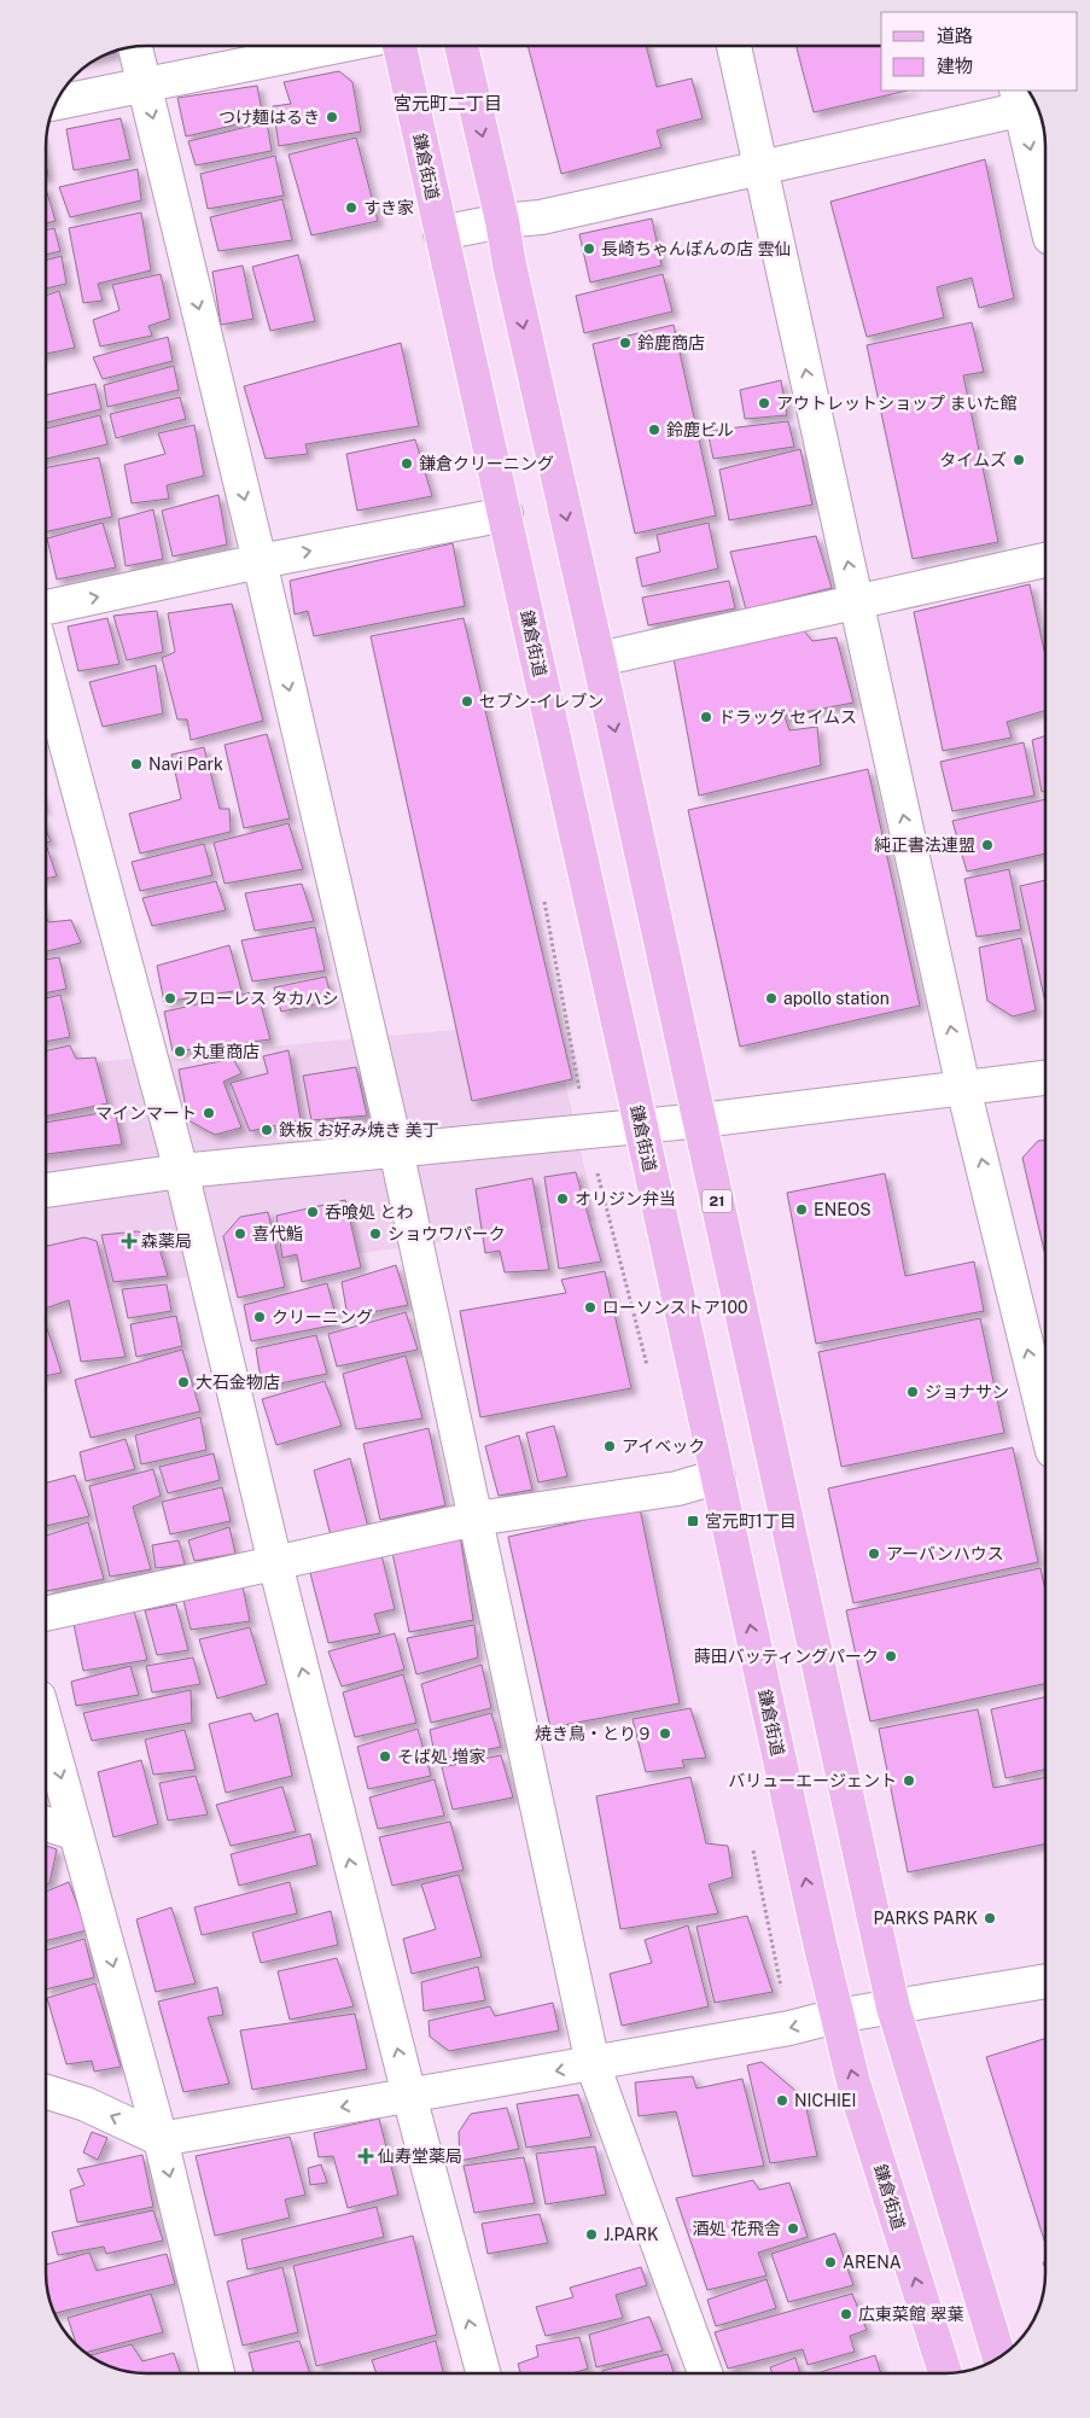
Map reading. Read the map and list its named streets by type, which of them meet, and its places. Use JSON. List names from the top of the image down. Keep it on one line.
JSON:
{"streets":{"main road":["鎌倉街道","21"]},"districts":["宮元町二丁目"],"places":{"other":["つけ麺はるき","すき家","長崎ちゃんぽんの店 雲仙","鈴鹿商店","アウトレットショップ まいた館","鈴鹿ビル","タイムズ","鎌倉クリーニング","セブン-イレブン","ドラッグ セイムス","Navi Park","純正書法連盟","フローレス タカハシ","apollo station","丸重商店","マインマート","鉄板 お好み焼き 美丁","オリジン弁当","ENEOS","呑喰処 とわ","喜代鮨","ショウワパーク","ローソンストア100","クリーニング","大石金物店","ジョナサン","アイベック","アーバンハウス","蒔田バッティングパーク","焼き鳥・とり９","そば処 増家","バリューエージェント","PARKS PARK","NICHIEI","酒処 花飛舎","J.PARK","ARENA","広東菜館 翠葉"],"health":["森薬局","仙寿堂薬局"],"transit":["宮元町1丁目"]},"legend":["道路","建物"]}
